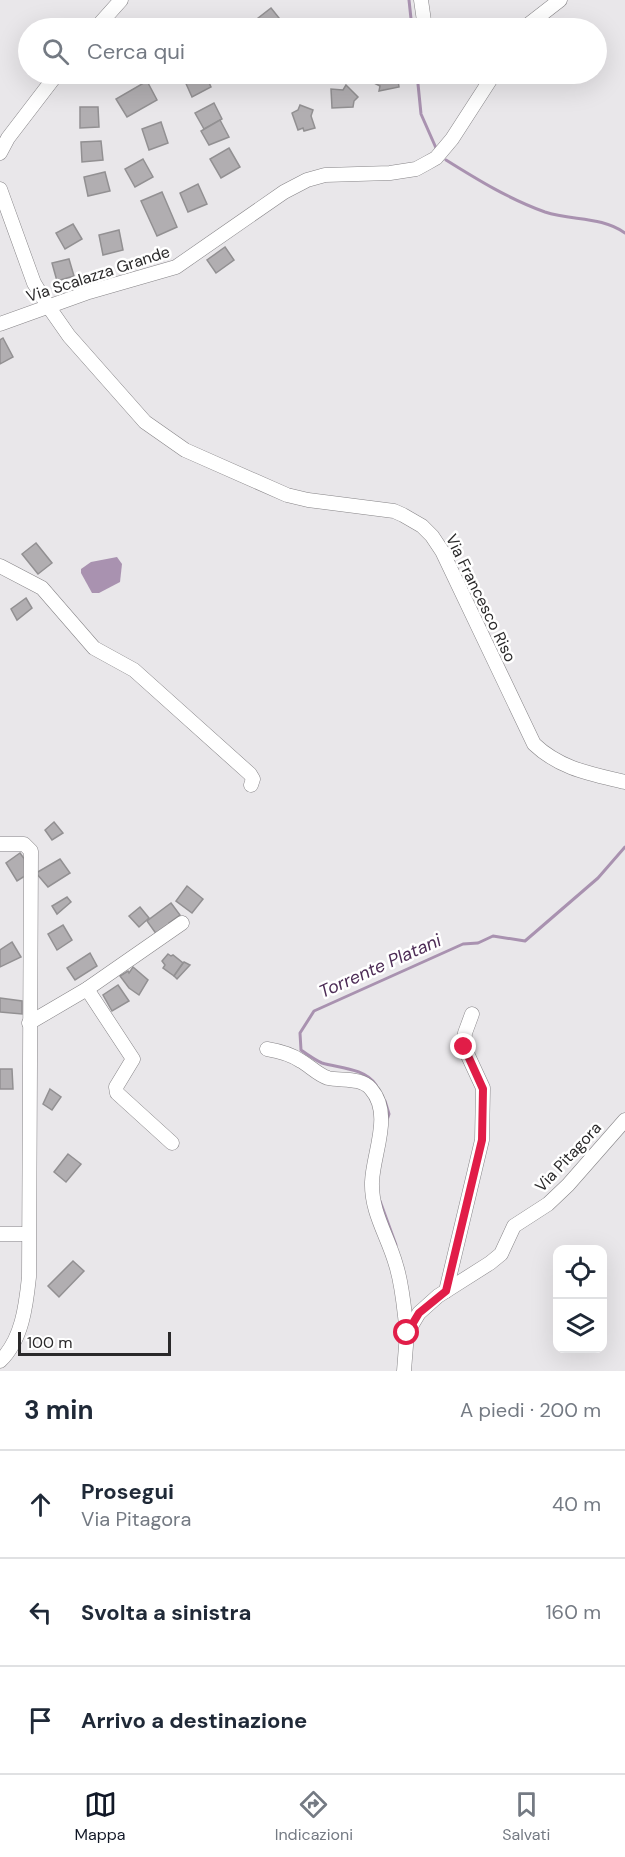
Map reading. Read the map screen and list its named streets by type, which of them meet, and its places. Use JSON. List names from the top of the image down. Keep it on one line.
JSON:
{"streets":{"street":["Via Scalazza Grande","Via Francesco Riso","Via Pitagora"]},"crossings":[["Via Scalazza Grande","Via Francesco Riso"]],"water":["Torrente Platani"],"scale_bar":"100 m","page":{"search":"Cerca qui","scale":"100 m","heading":["3 min","A piedi · 200 m"],"list":[["Prosegui","Via Pitagora","40 m"],["Svolta a sinistra","160 m"],"Arrivo a destinazione"],"nav":["Mappa","Indicazioni","Salvati"]}}
